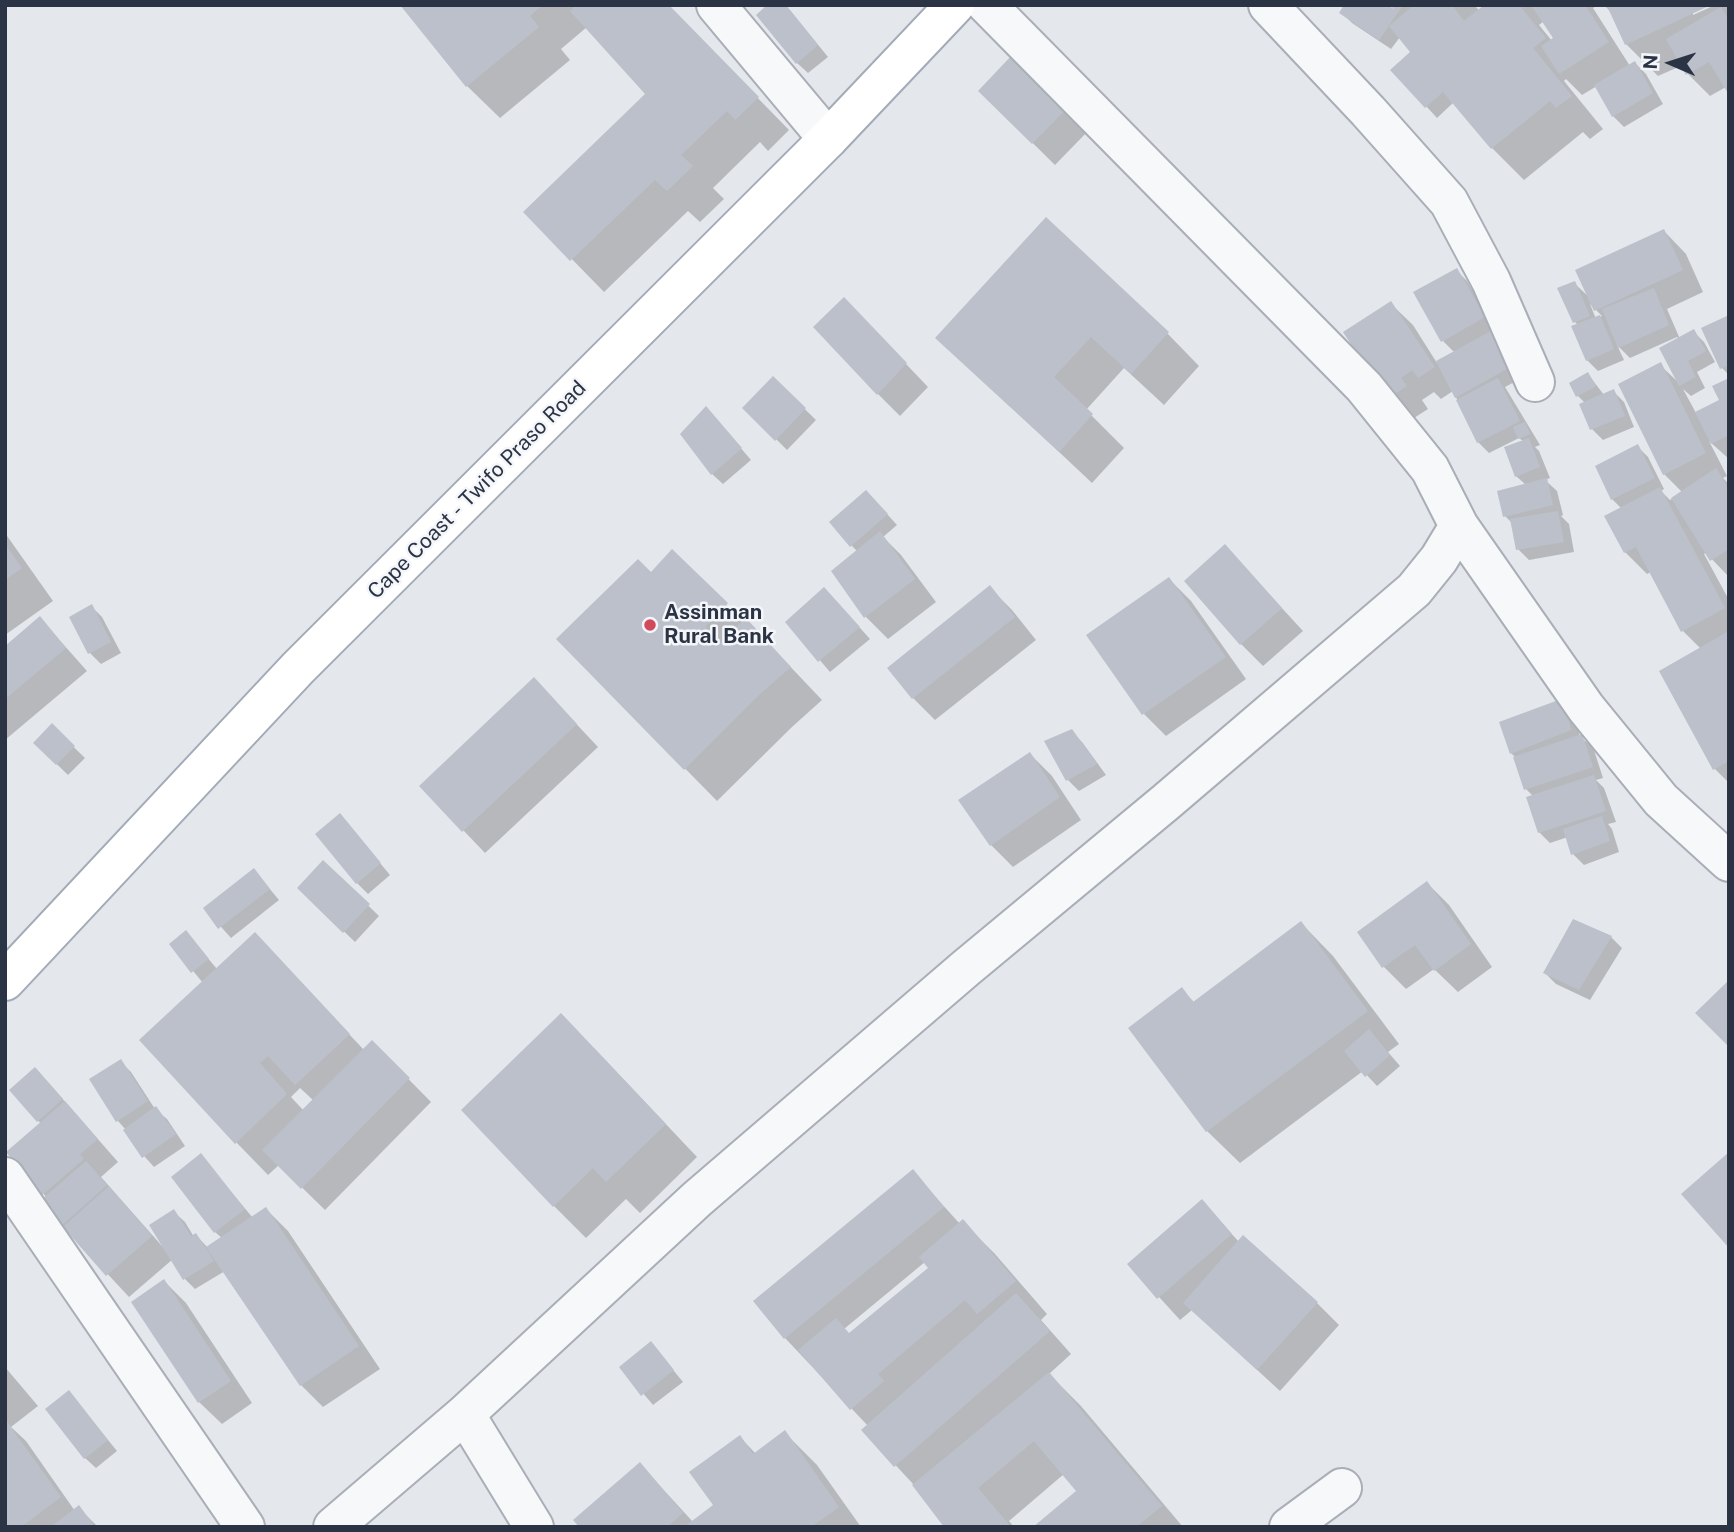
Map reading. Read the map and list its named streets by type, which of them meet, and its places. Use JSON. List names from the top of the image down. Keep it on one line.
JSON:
{"streets":{"main road":["Cape Coast - Twifo Praso Road"]},"places":["Assinman Rural Bank"],"north":"left"}
